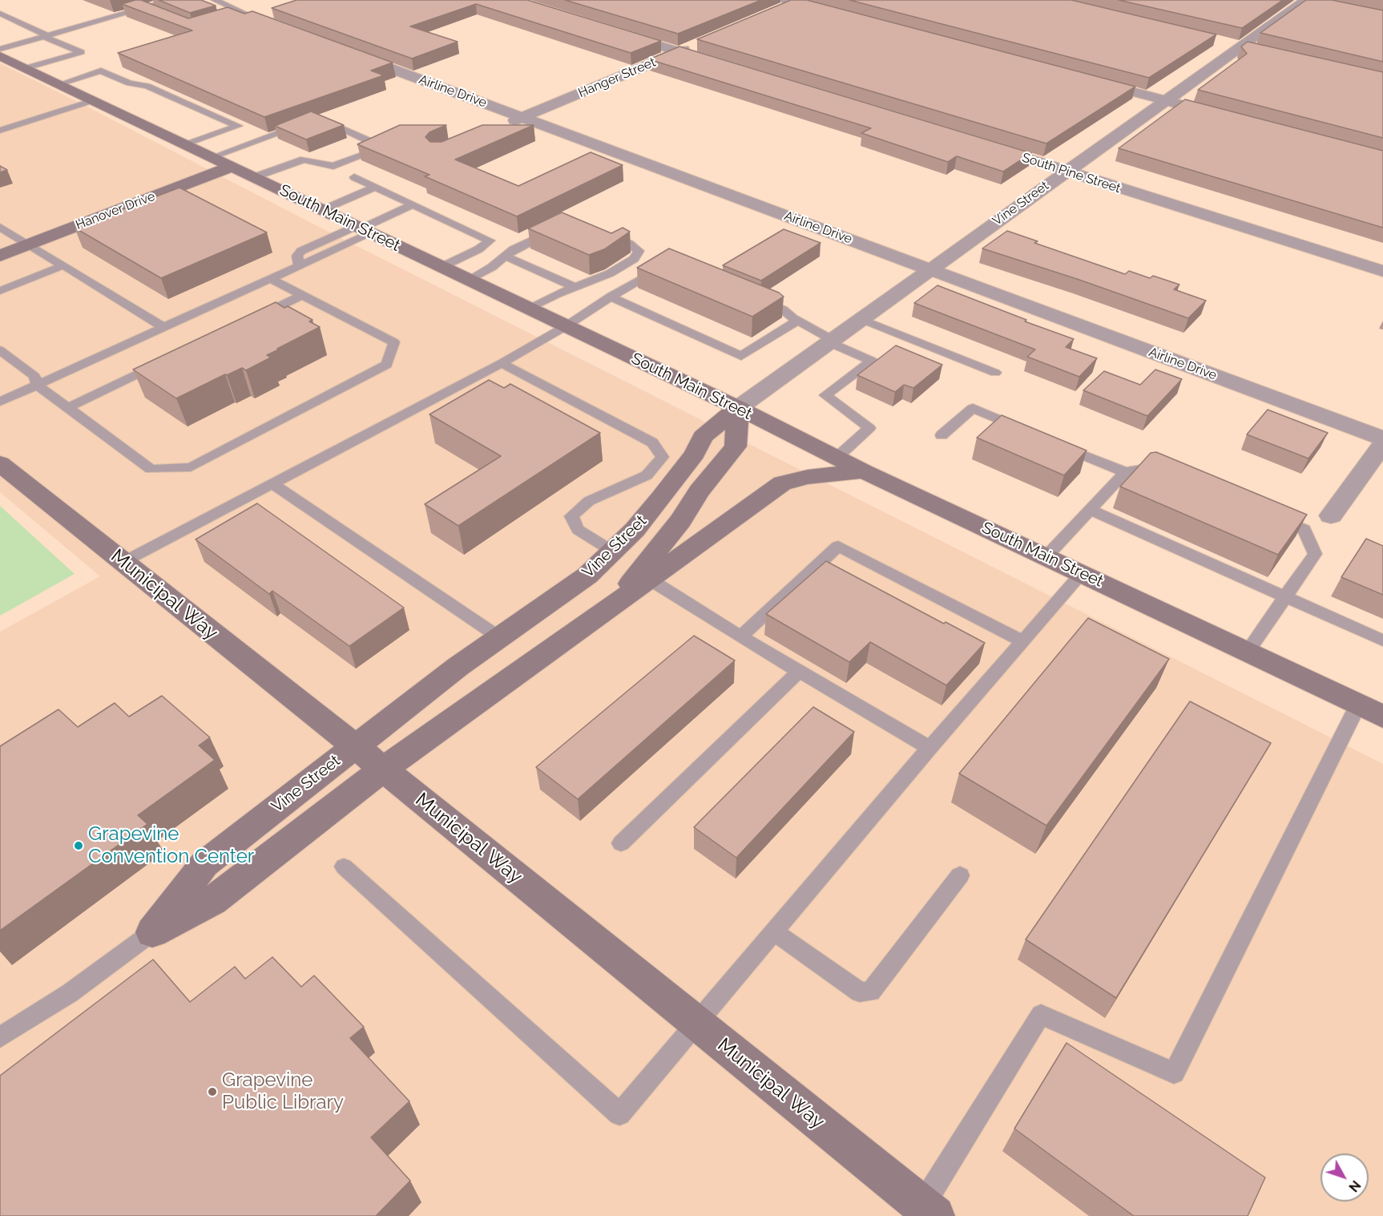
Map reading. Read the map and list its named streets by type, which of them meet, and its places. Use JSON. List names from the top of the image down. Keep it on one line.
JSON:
{"streets":{"street":["Hanger Street","Airline Drive","South Pine Street","Vine Street","Hanover Drive","South Main Street","Municipal Way"]},"crossings":[["Hanger Street","Airline Drive"],["Airline Drive","Vine Street"],["South Pine Street","Vine Street"],["Vine Street","South Main Street"],["Vine Street","Municipal Way"],["Hanover Drive","South Main Street"]],"places":["Grapevine Convention Center","Grapevine Public Library"],"north":"bottom right"}
